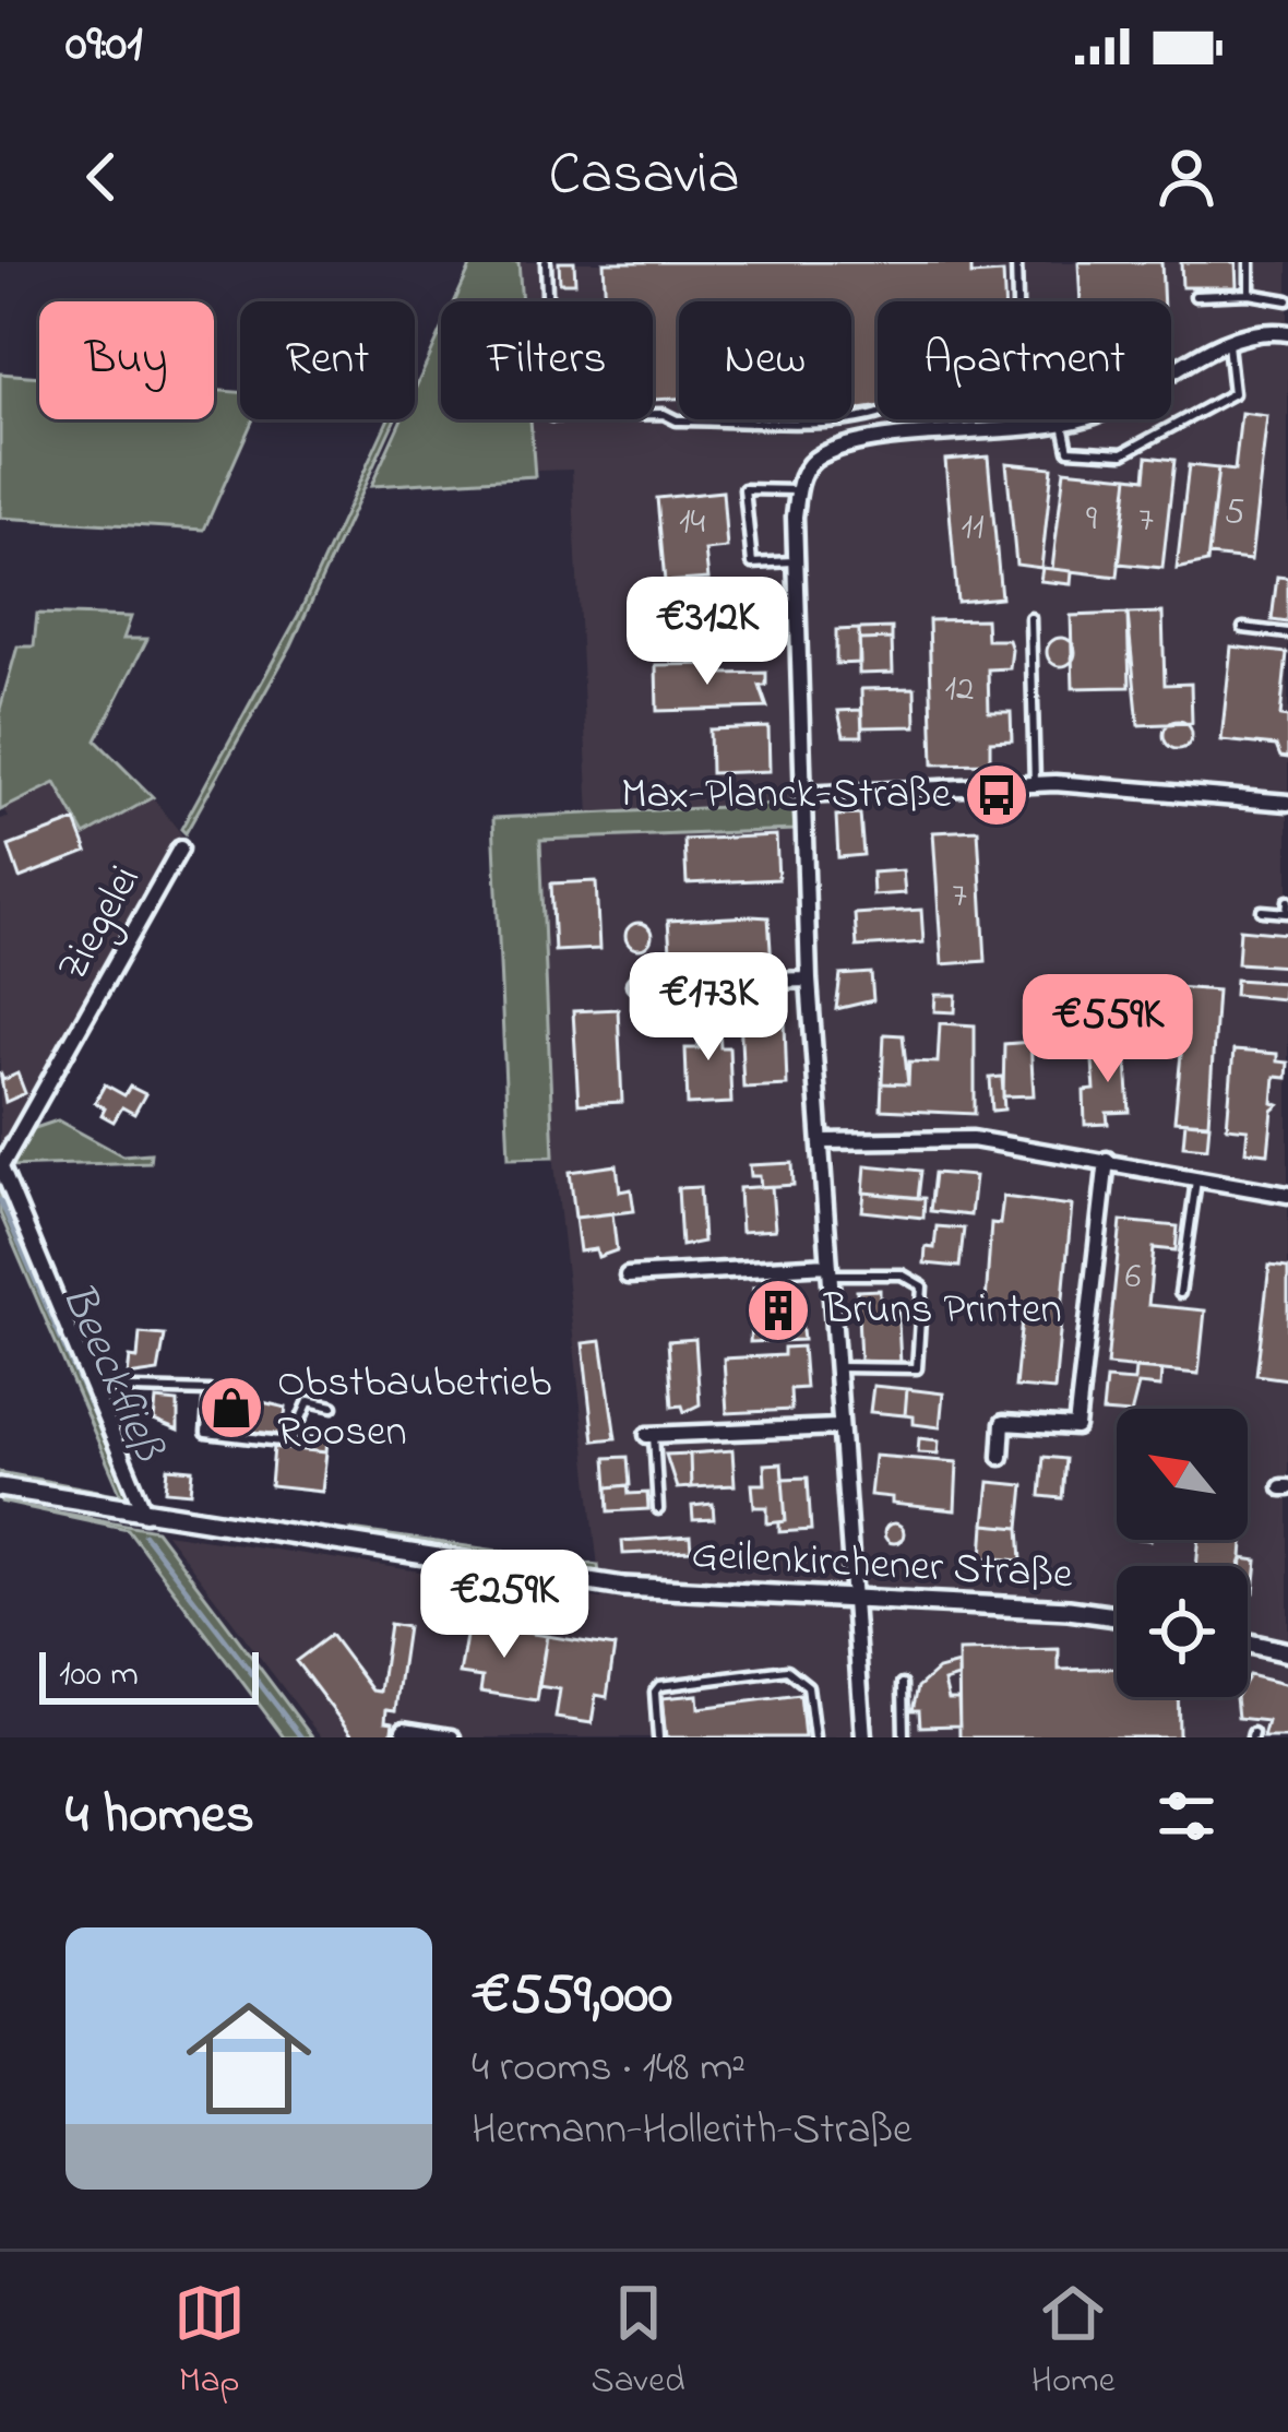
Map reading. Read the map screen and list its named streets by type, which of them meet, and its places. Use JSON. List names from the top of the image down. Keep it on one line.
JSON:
{"streets":{"street":["Ziegelei","Geilenkirchener Straße"]},"water":["Beeckfließ"],"places":{"bus stop":["Max-Planck-Straße"],"building":["Bruns Printen"],"shop":["Obstbaubetrieb Roosen"]},"house_numbers":["5","9","7","14","11","12","7","6"],"scale_bar":"100 m","north":"top left","page":{"status":"09:01","header":"Casavia","chip":["Buy","Rent","Filters","New","Apartment"],"price":["€312K","€173K","€559K","€259K"],"scale":"100 m","heading":"4 homes","list":[{"name":"€559,000","note":"4 rooms · 148 m² · Hermann-Hollerith-Straße"}],"tabs":["Map","Saved","Home"]}}
